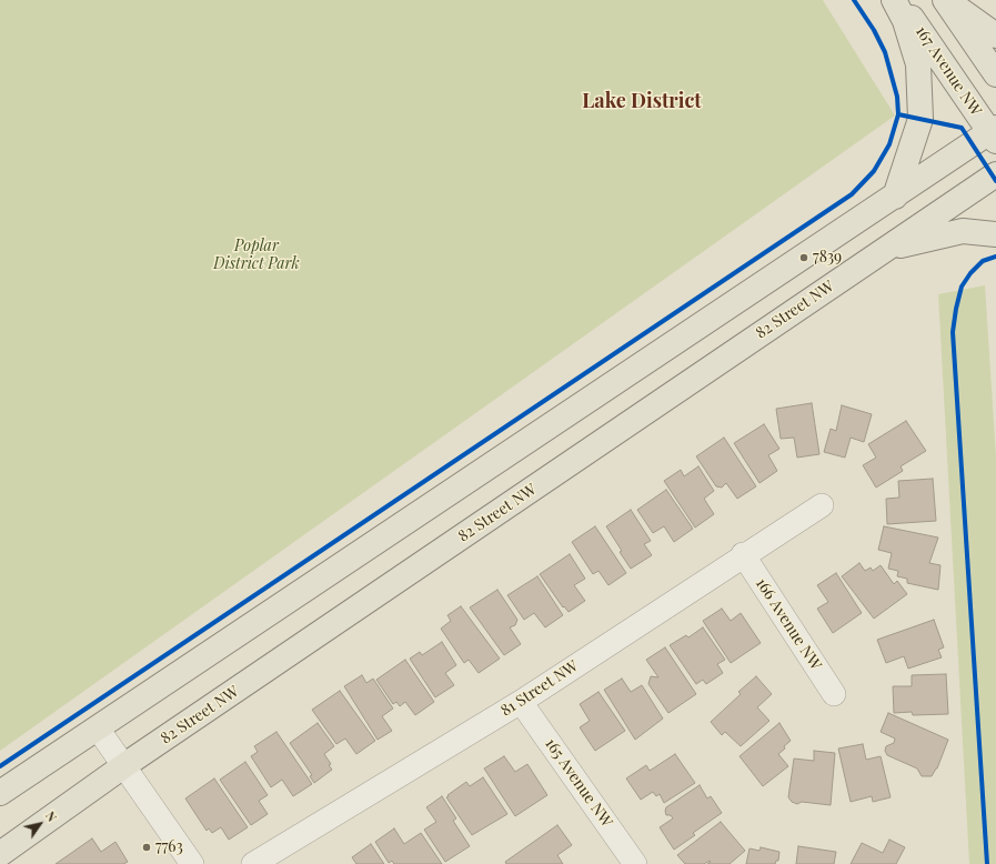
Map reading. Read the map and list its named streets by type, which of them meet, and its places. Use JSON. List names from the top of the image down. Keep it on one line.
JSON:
{"streets":{"main road":["167 Avenue NW","82 Street NW"],"street":["166 Avenue NW","81 Street NW","165 Avenue NW"]},"crossings":[["166 Avenue NW","81 Street NW"],["81 Street NW","165 Avenue NW"]],"districts":["Lake District"],"parks":["Poplar District Park"],"places":["7839","7763"],"north":"top right"}
